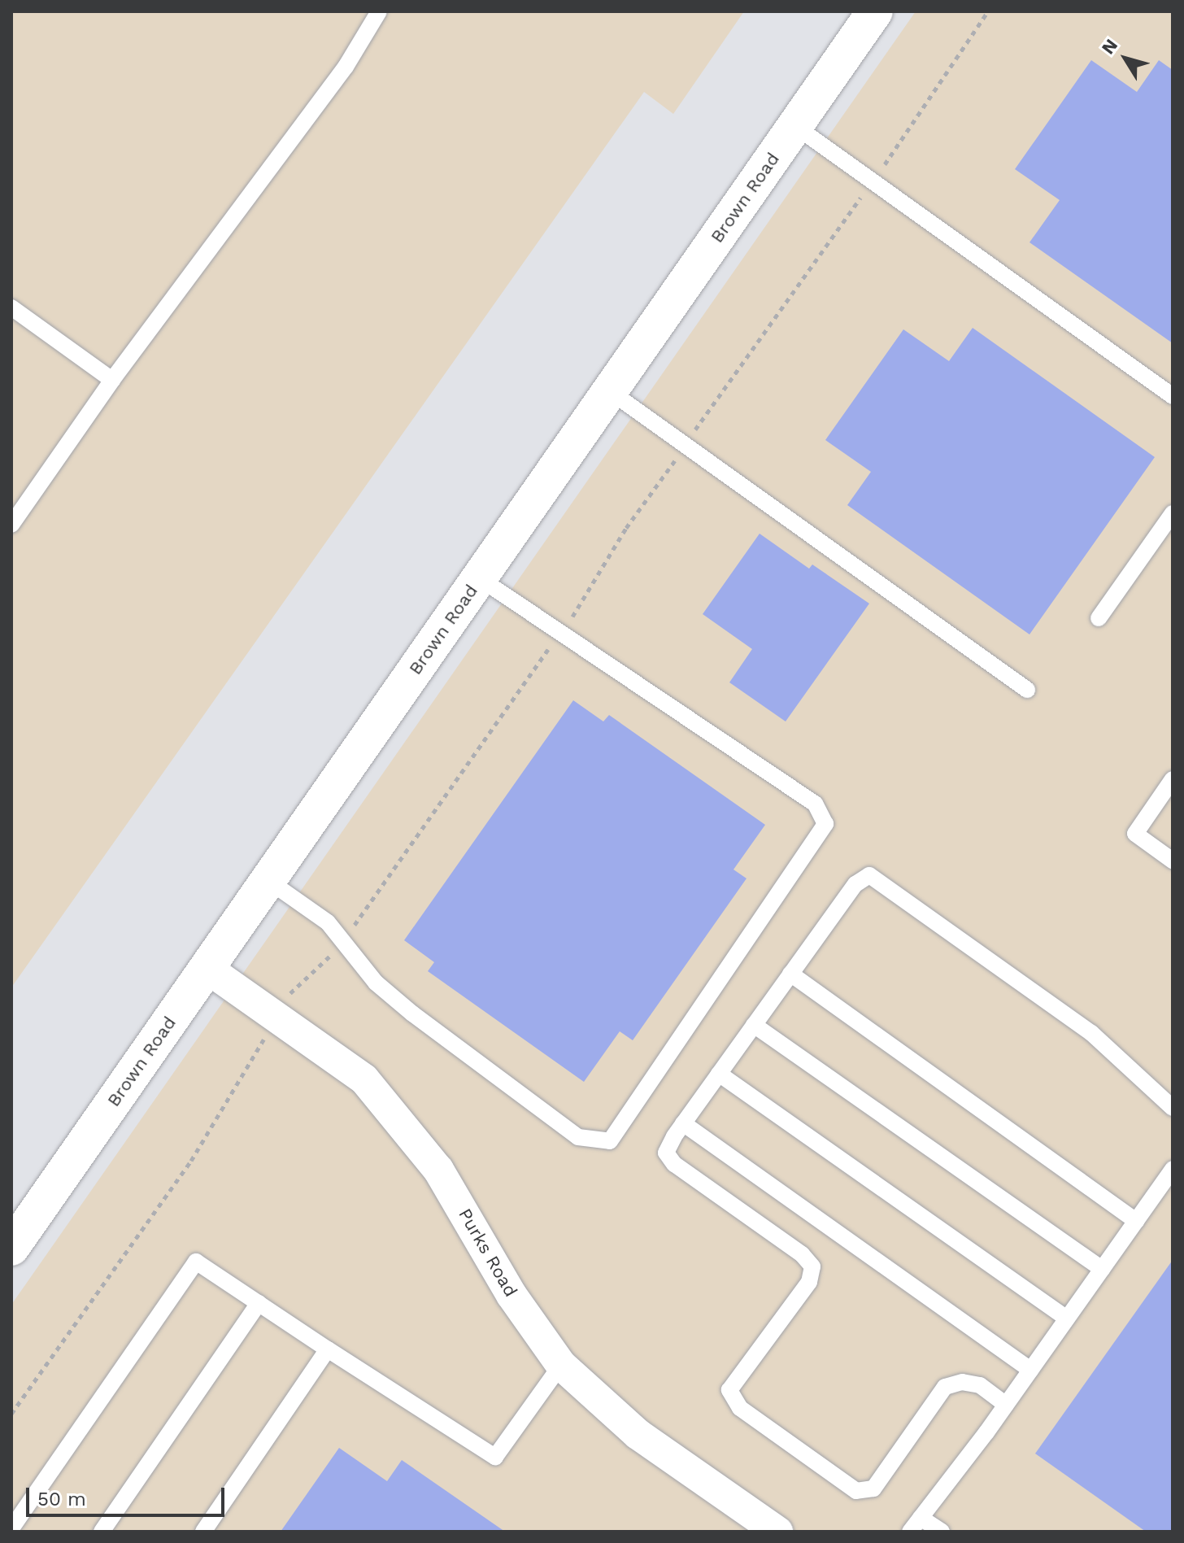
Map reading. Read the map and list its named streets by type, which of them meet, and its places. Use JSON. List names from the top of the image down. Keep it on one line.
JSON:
{"streets":{"main road":["Brown Road"],"street":["Purks Road"]},"crossings":[["Brown Road","Purks Road"]],"scale_bar":"50 m","north":"top left"}
